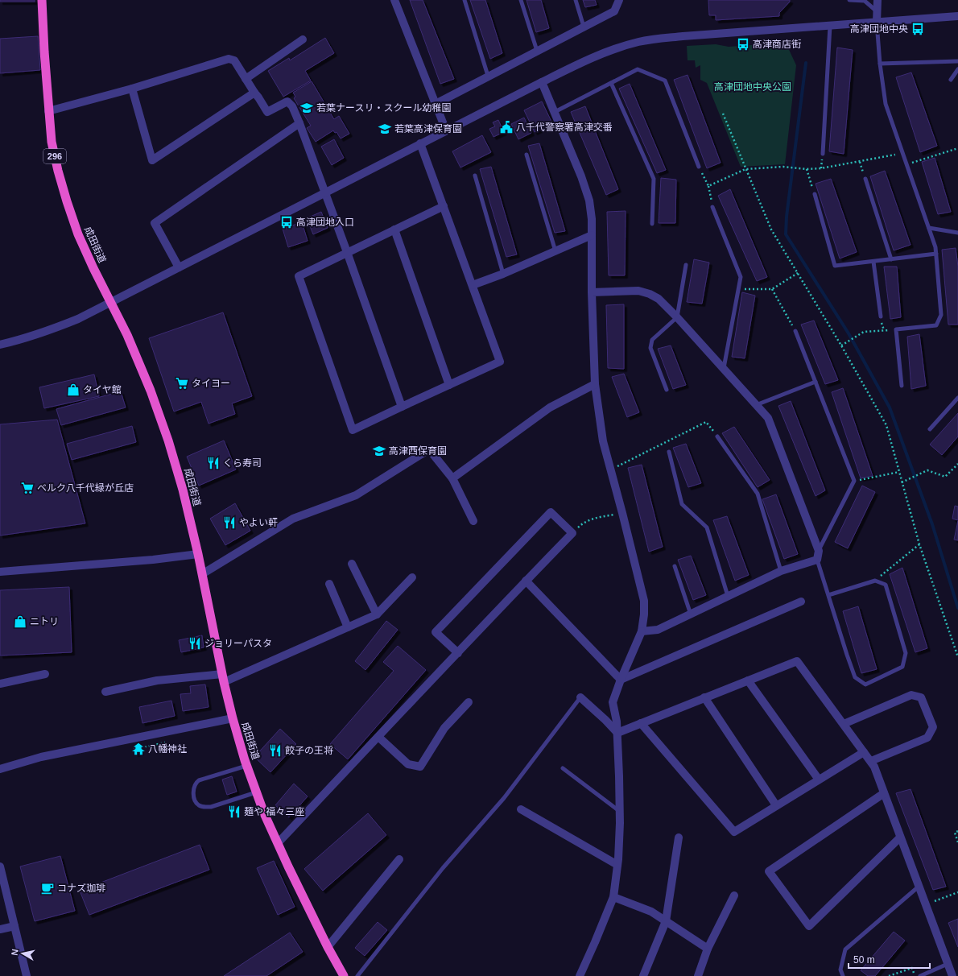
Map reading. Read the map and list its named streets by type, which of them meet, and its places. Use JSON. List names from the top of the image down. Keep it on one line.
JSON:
{"streets":{"highway":["296","成田街道"]},"parks":["高津団地中央公園"],"places":{"bus stop":["高津団地中央","高津商店街","高津団地入口"],"school or university":["若葉ナースリ・スクール幼稚園","若葉高津保育園","高津西保育園"],"public building":["八千代警察署高津交番"],"supermarket":["タイヨー","ベルク八千代緑が丘店"],"shop":["タイヤ館","ニトリ"],"restaurant":["くら寿司","やよい軒","ジョリーパスタ","餃子の王将","麺や 福々三座"],"temple":["八幡神社"],"cafe":["コナズ珈琲"]},"scale_bar":"50 m","north":"left"}
